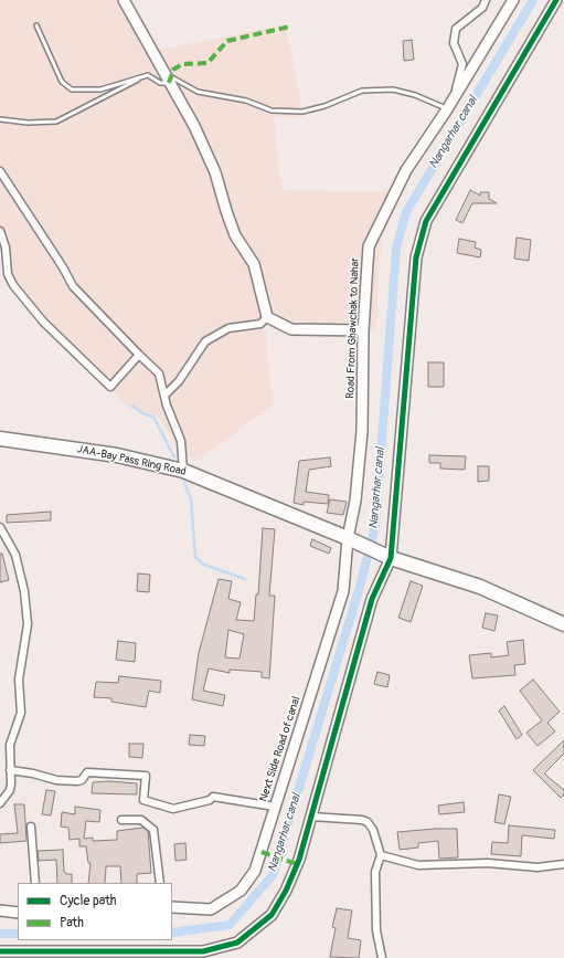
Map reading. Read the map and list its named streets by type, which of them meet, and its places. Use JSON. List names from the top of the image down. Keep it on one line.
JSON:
{"streets":{"highway":["JAA-Bay Pass Ring Road"],"street":["Road From Ghawchak to Nahar","Next Side Road of canal"]},"crossings":[["Road From Ghawchak to Nahar","JAA-Bay Pass Ring Road"],["Road From Ghawchak to Nahar","Next Side Road of canal"],["JAA-Bay Pass Ring Road","Next Side Road of canal"]],"water":["Nangarhar canal"],"legend":["Cycle path","Path"]}
